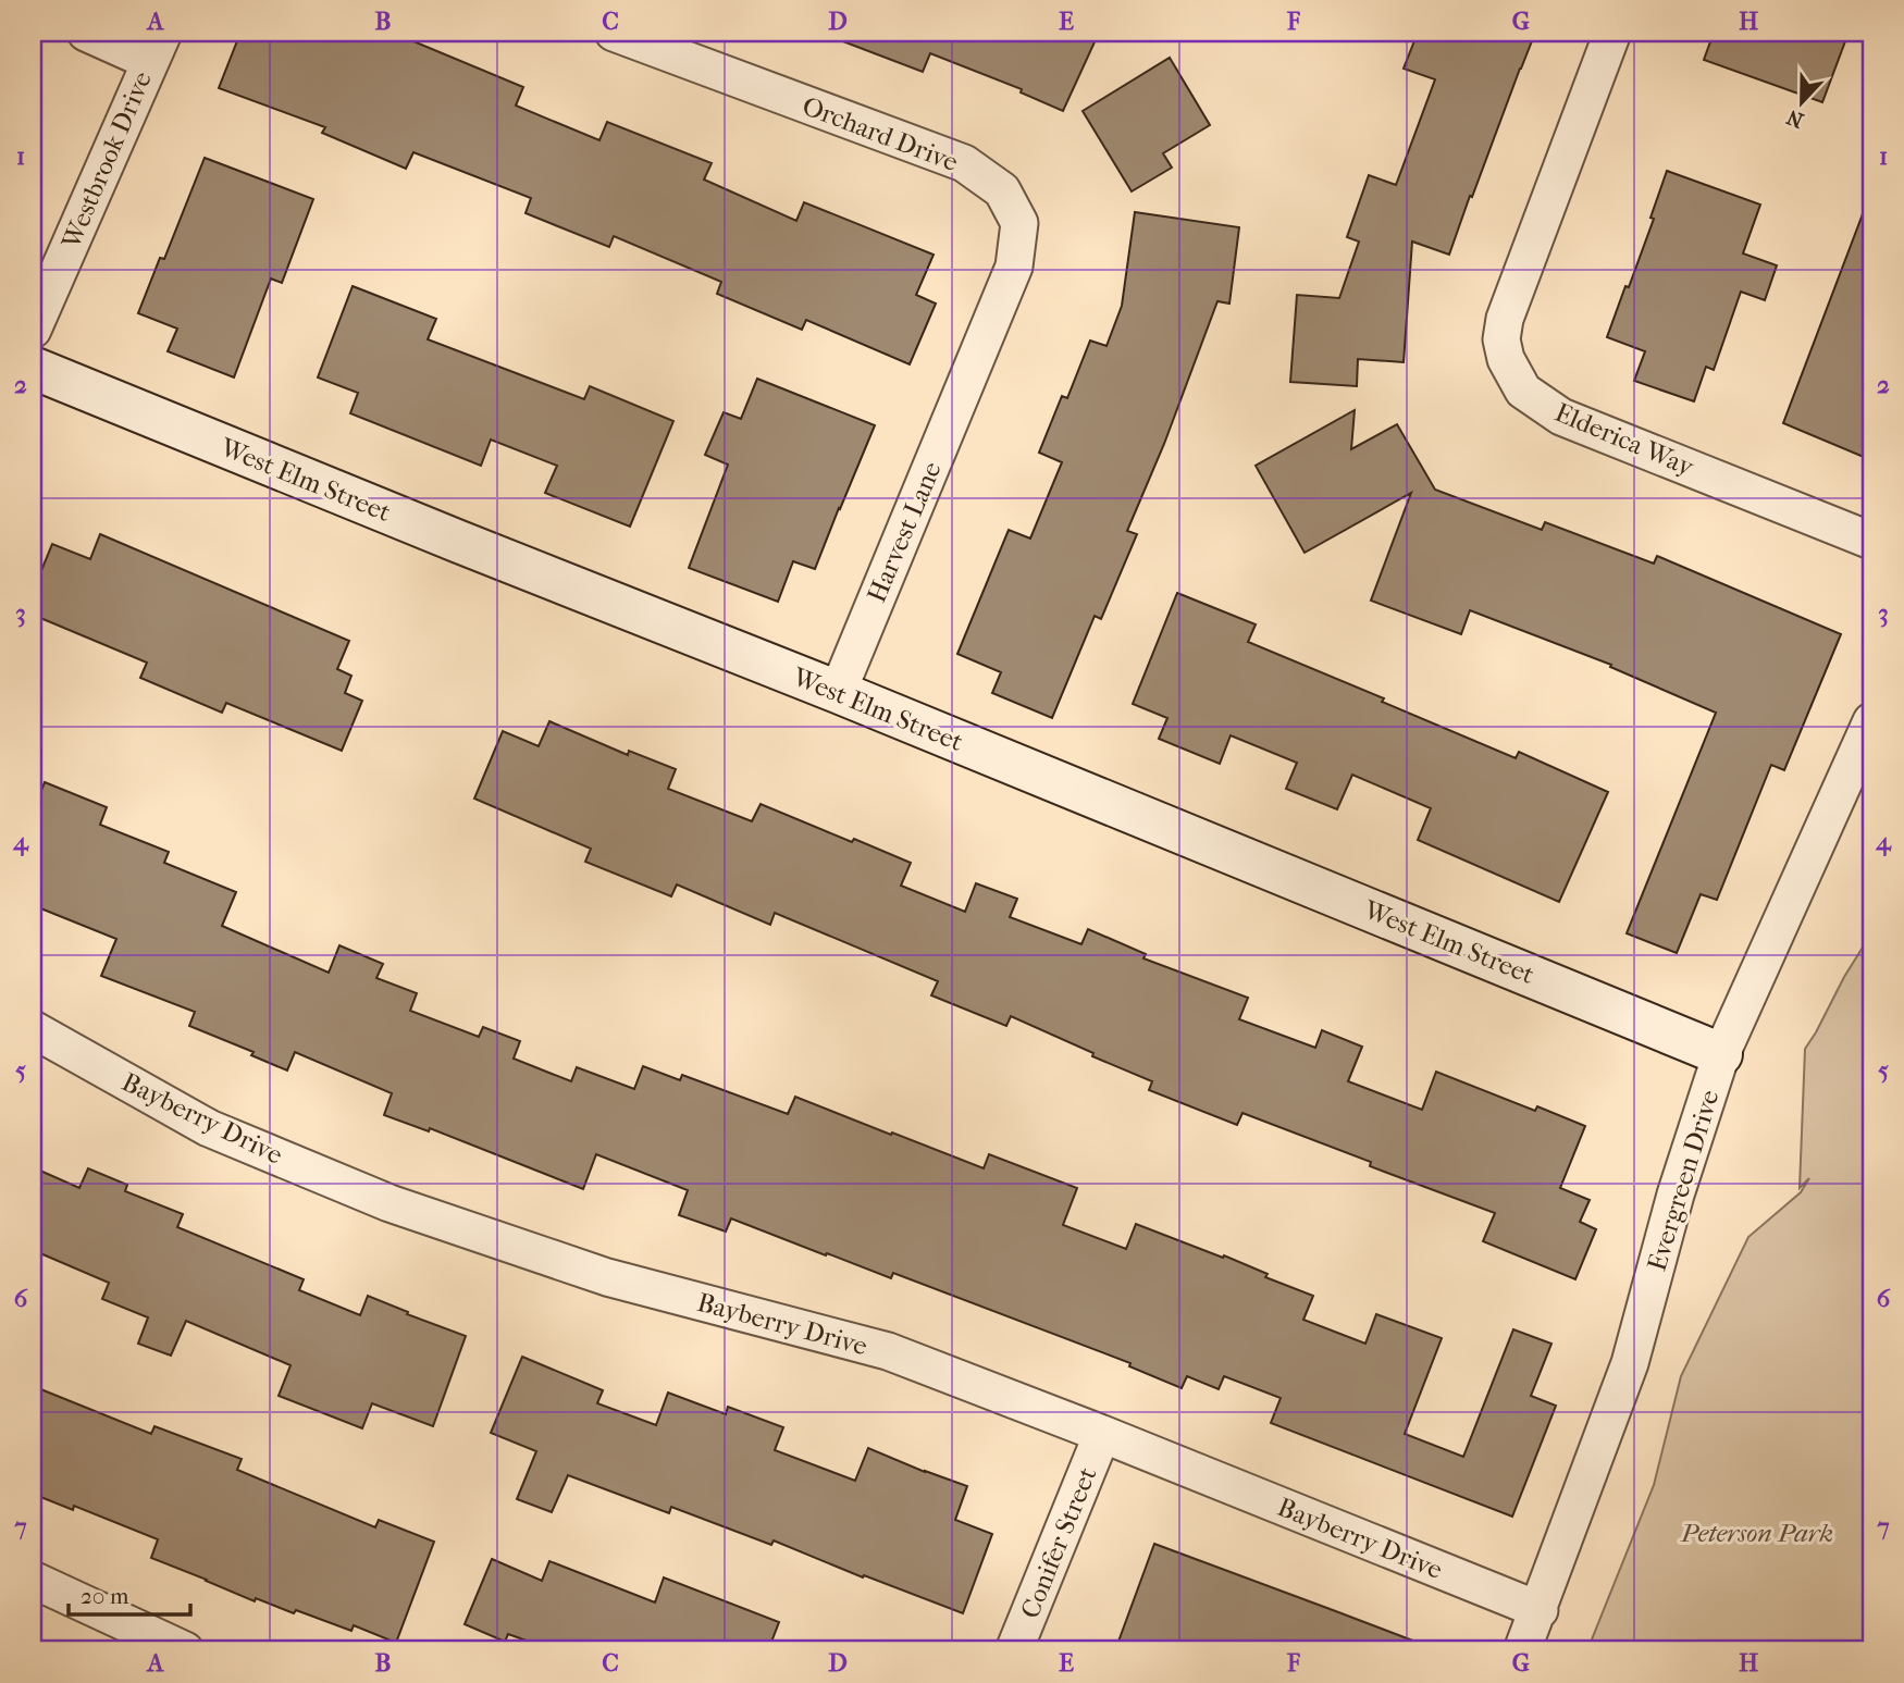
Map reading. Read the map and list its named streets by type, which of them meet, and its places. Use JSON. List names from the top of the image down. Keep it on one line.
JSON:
{"streets":{"street":["Orchard Drive","Westbrook Drive","Elderica Way","West Elm Street","Harvest Lane","Bayberry Drive","Evergreen Drive","Conifer Street"]},"crossings":[["Orchard Drive","Harvest Lane"],["West Elm Street","Harvest Lane"],["West Elm Street","Evergreen Drive"],["Bayberry Drive","Evergreen Drive"],["Bayberry Drive","Conifer Street"]],"parks":["Peterson Park"],"scale_bar":"20 m","north":"bottom","grid":{"columns":["A","B","C","D","E","F","G","H"],"rows":["1","2","3","4","5","6","7"]}}
